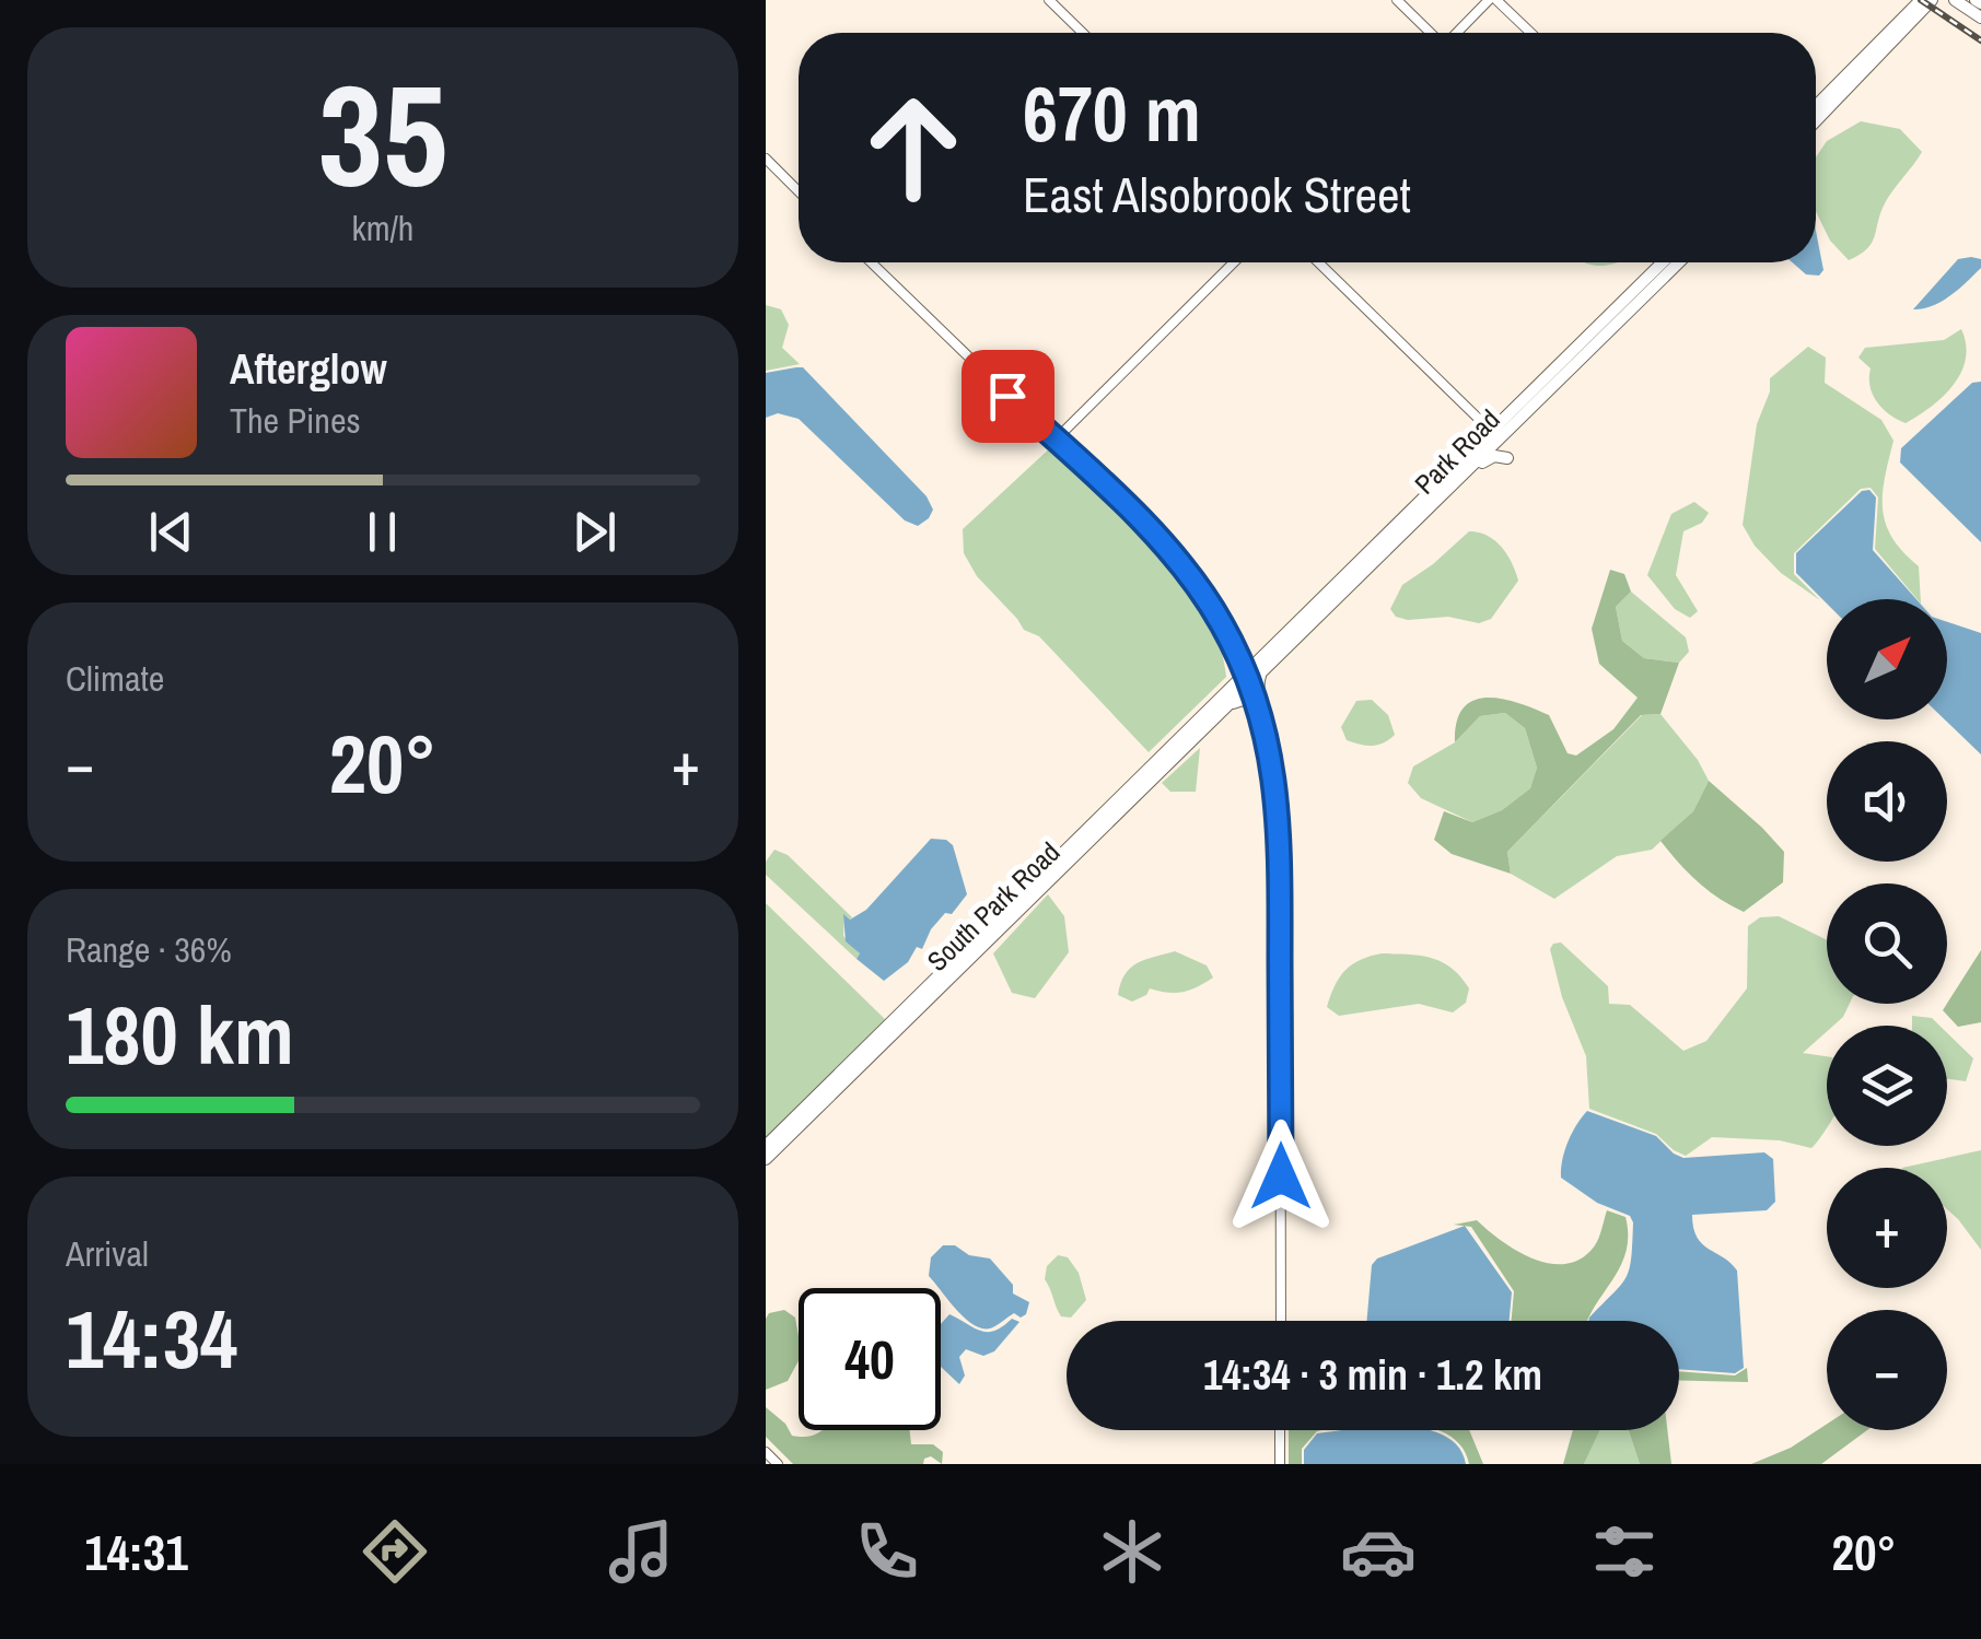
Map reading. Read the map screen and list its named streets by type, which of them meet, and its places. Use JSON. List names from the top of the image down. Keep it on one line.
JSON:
{"streets":{"main road":["Park Road","South Park Road"]},"crossings":[["Park Road","South Park Road"]],"north":"top right","page":{"tile":[["35","km/h"],"Climate",["Range · 36%","180 km"],["Arrival","14:34"]],"turn":["670 m","East Alsobrook Street"],"song":["Afterglow","The Pines"],"map_buttons":["+","−"],"heat":["−","20°","+"],"limit":"40","trip":"14:34 · 3 min · 1.2 km","tabs":["14:31","20°"]}}
